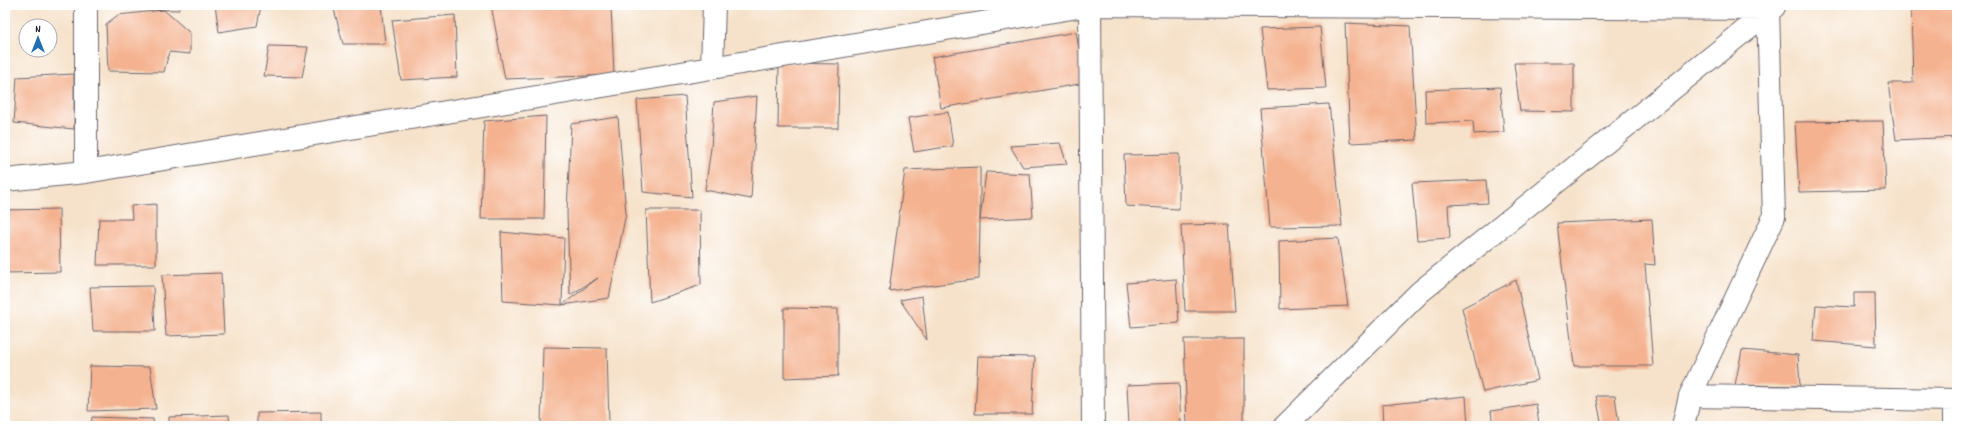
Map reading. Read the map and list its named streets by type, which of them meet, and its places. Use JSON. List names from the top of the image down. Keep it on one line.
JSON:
{"north":"top"}
